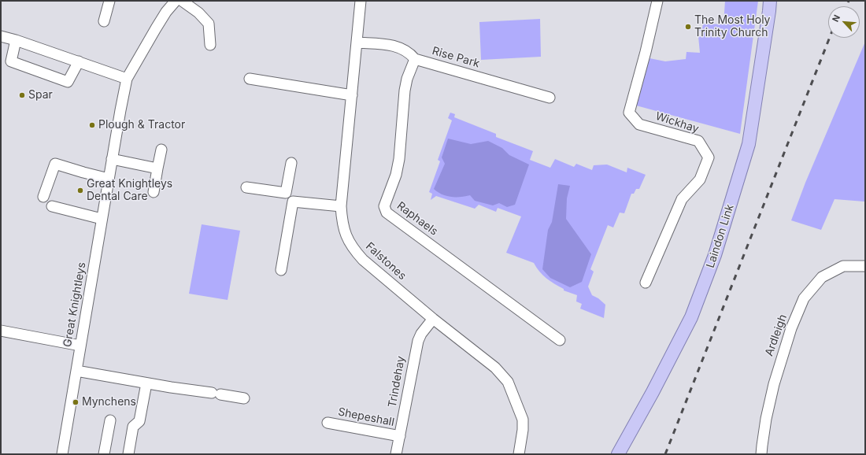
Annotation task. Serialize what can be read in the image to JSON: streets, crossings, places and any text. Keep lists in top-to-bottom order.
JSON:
{
  "streets": {
    "main road": ["Laindon Link"],
    "street": [
      "Rise Park",
      "Wickhay",
      "Raphaels",
      "Falstones",
      "Great Knightleys",
      "Ardleigh",
      "Trindehay",
      "Shepeshall"
    ]
  },
  "crossings": [
    ["Rise Park", "Raphaels"],
    ["Rise Park", "Falstones"],
    ["Falstones", "Trindehay"],
    ["Trindehay", "Shepeshall"]
  ],
  "places": [
    "The Most Holy Trinity Church",
    "Spar",
    "Plough & Tractor",
    "Great Knightleys Dental Care",
    "Mynchens"
  ],
  "north": "top left"
}
